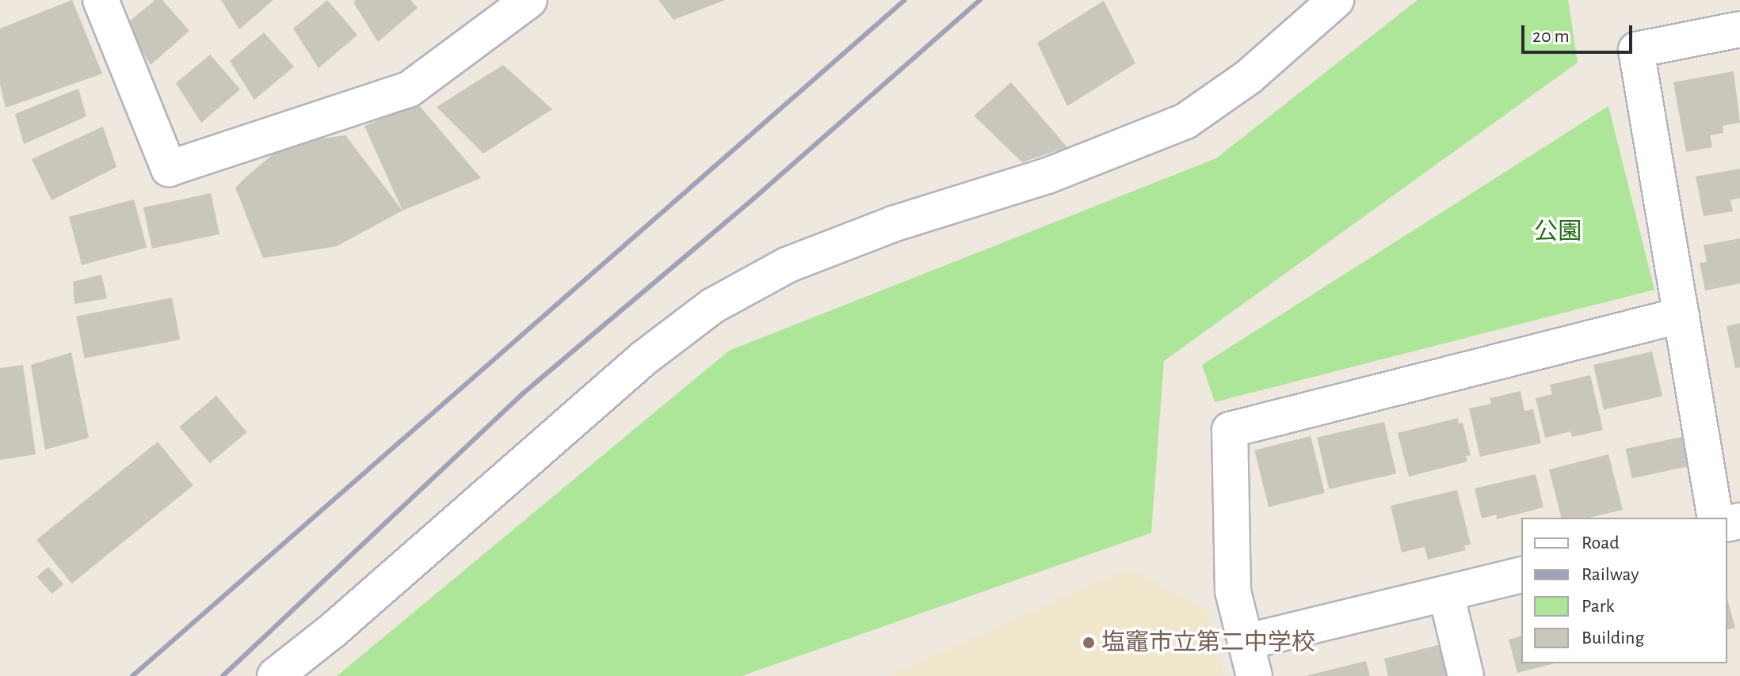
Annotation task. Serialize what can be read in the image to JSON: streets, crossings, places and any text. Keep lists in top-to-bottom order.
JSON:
{
  "parks": ["公園"],
  "places": ["塩竈市立第二中学校"],
  "legend": [
    "Road",
    "Railway",
    "Park",
    "Building"
  ],
  "scale_bar": "20 m"
}
